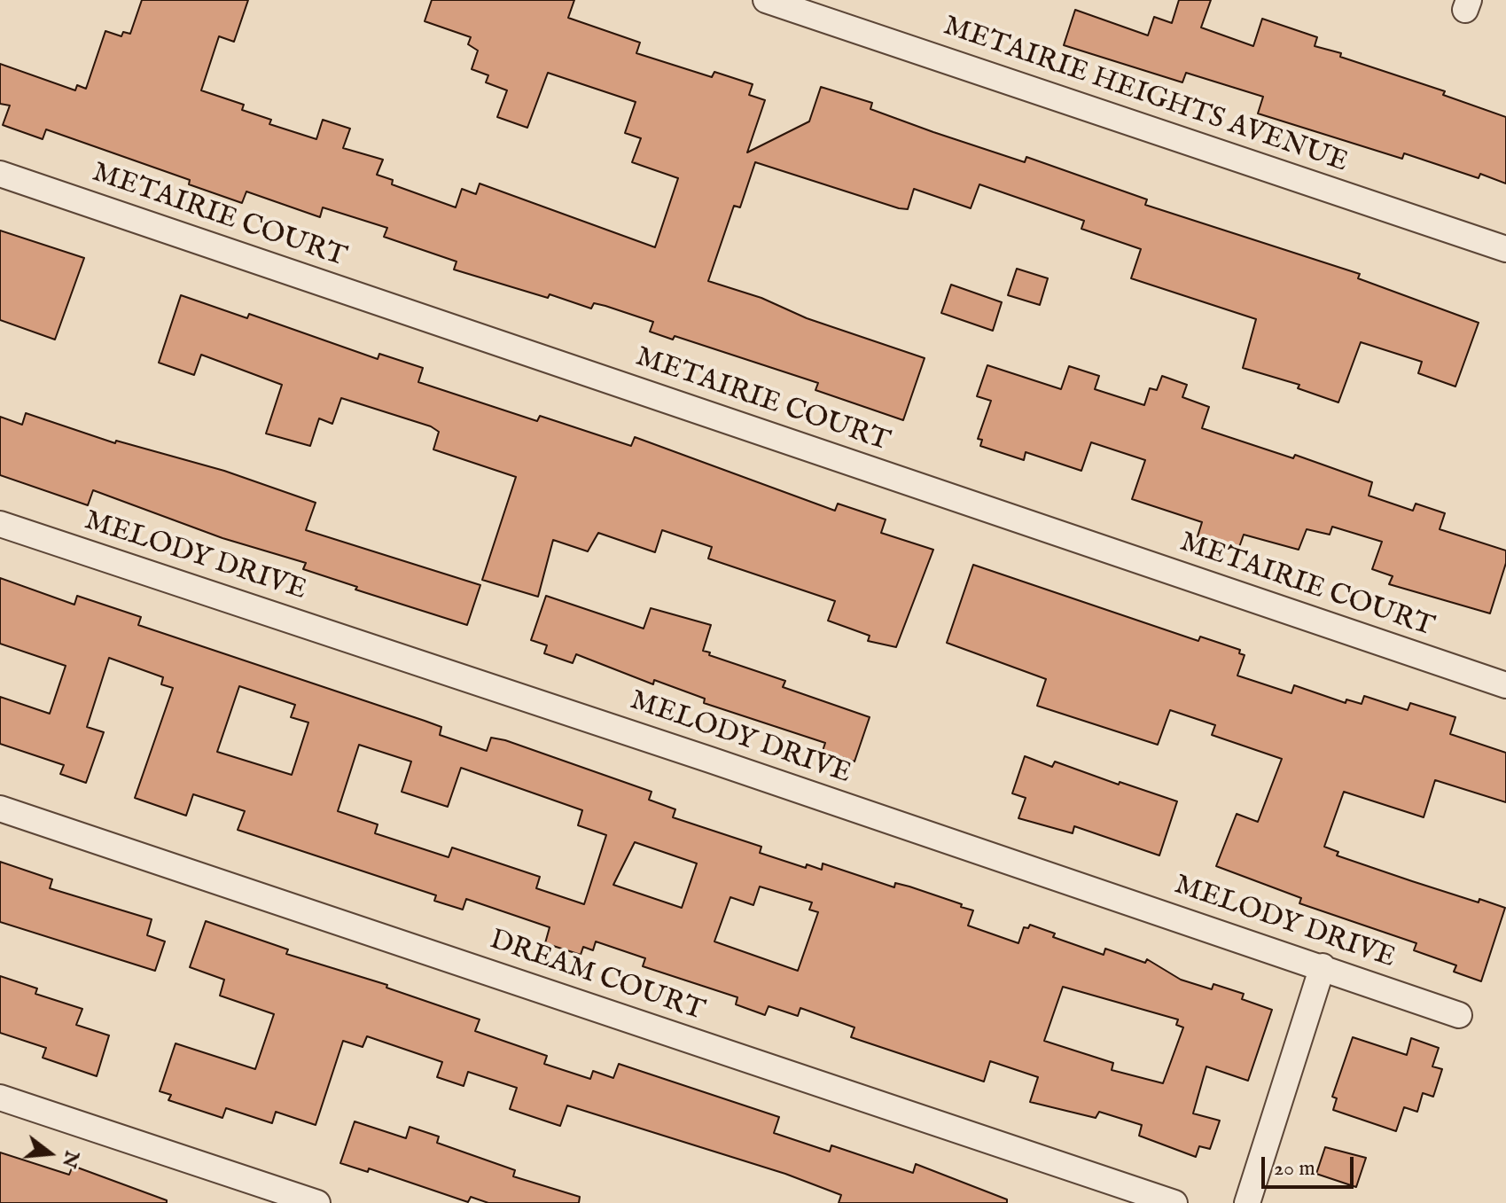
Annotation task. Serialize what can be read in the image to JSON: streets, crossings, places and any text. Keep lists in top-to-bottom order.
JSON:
{
  "streets": {
    "street": [
      "METAIRIE HEIGHTS AVENUE",
      "METAIRIE COURT",
      "MELODY DRIVE",
      "DREAM COURT"
    ]
  },
  "scale_bar": "20 m",
  "north": "right"
}
